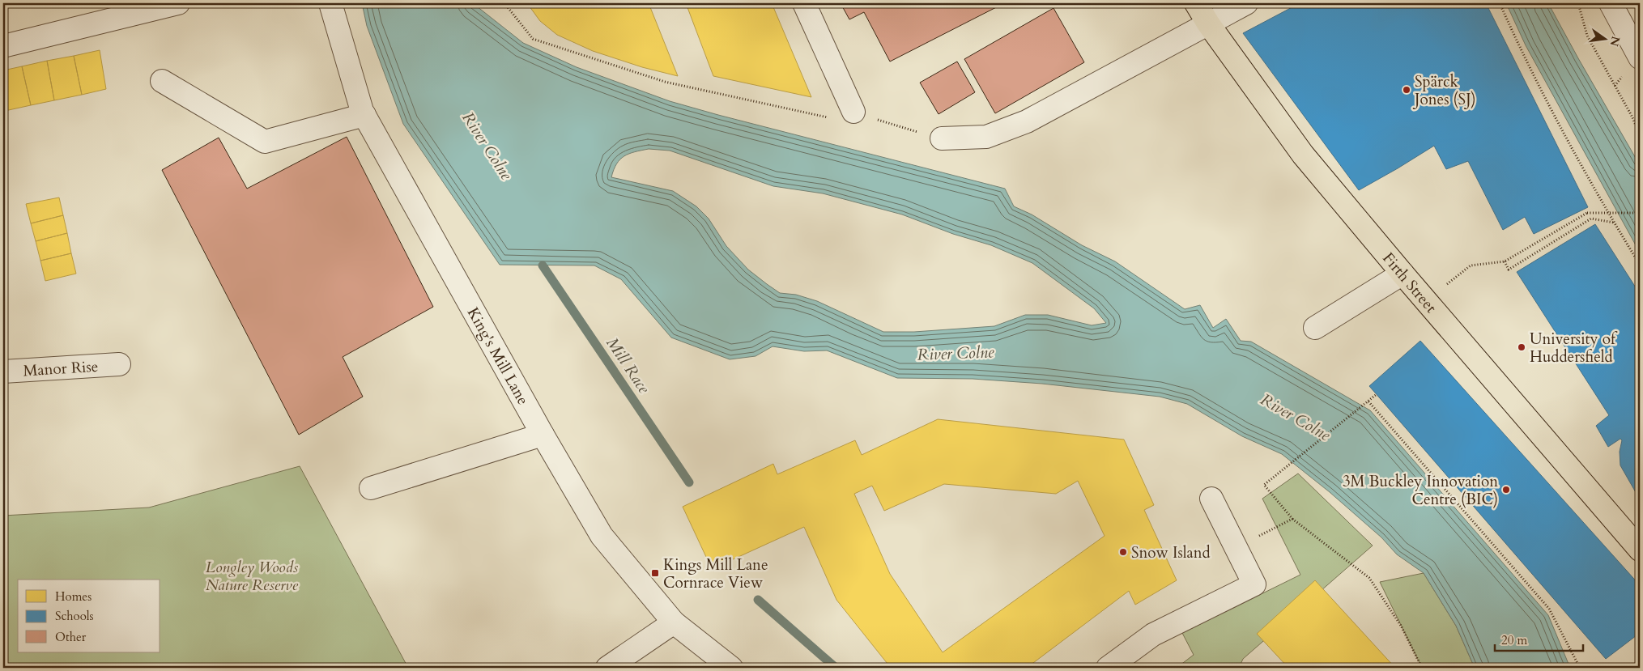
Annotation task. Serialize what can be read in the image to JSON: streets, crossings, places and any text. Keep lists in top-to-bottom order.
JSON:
{
  "streets": {
    "main road": ["Firth Street"],
    "street": ["King's Mill Lane", "Manor Rise"]
  },
  "water": ["River Colne", "Mill Race"],
  "parks": ["Longley Woods Nature Reserve"],
  "places": {
    "other": [
      "Spärck Jones (SJ)",
      "University of Huddersfield",
      "3M Buckley Innovation Centre (BIC)",
      "Snow Island"
    ],
    "transit": ["Kings Mill Lane Cornrace View"]
  },
  "legend": ["Homes", "Schools", "Other"],
  "scale_bar": "20 m",
  "north": "right"
}
